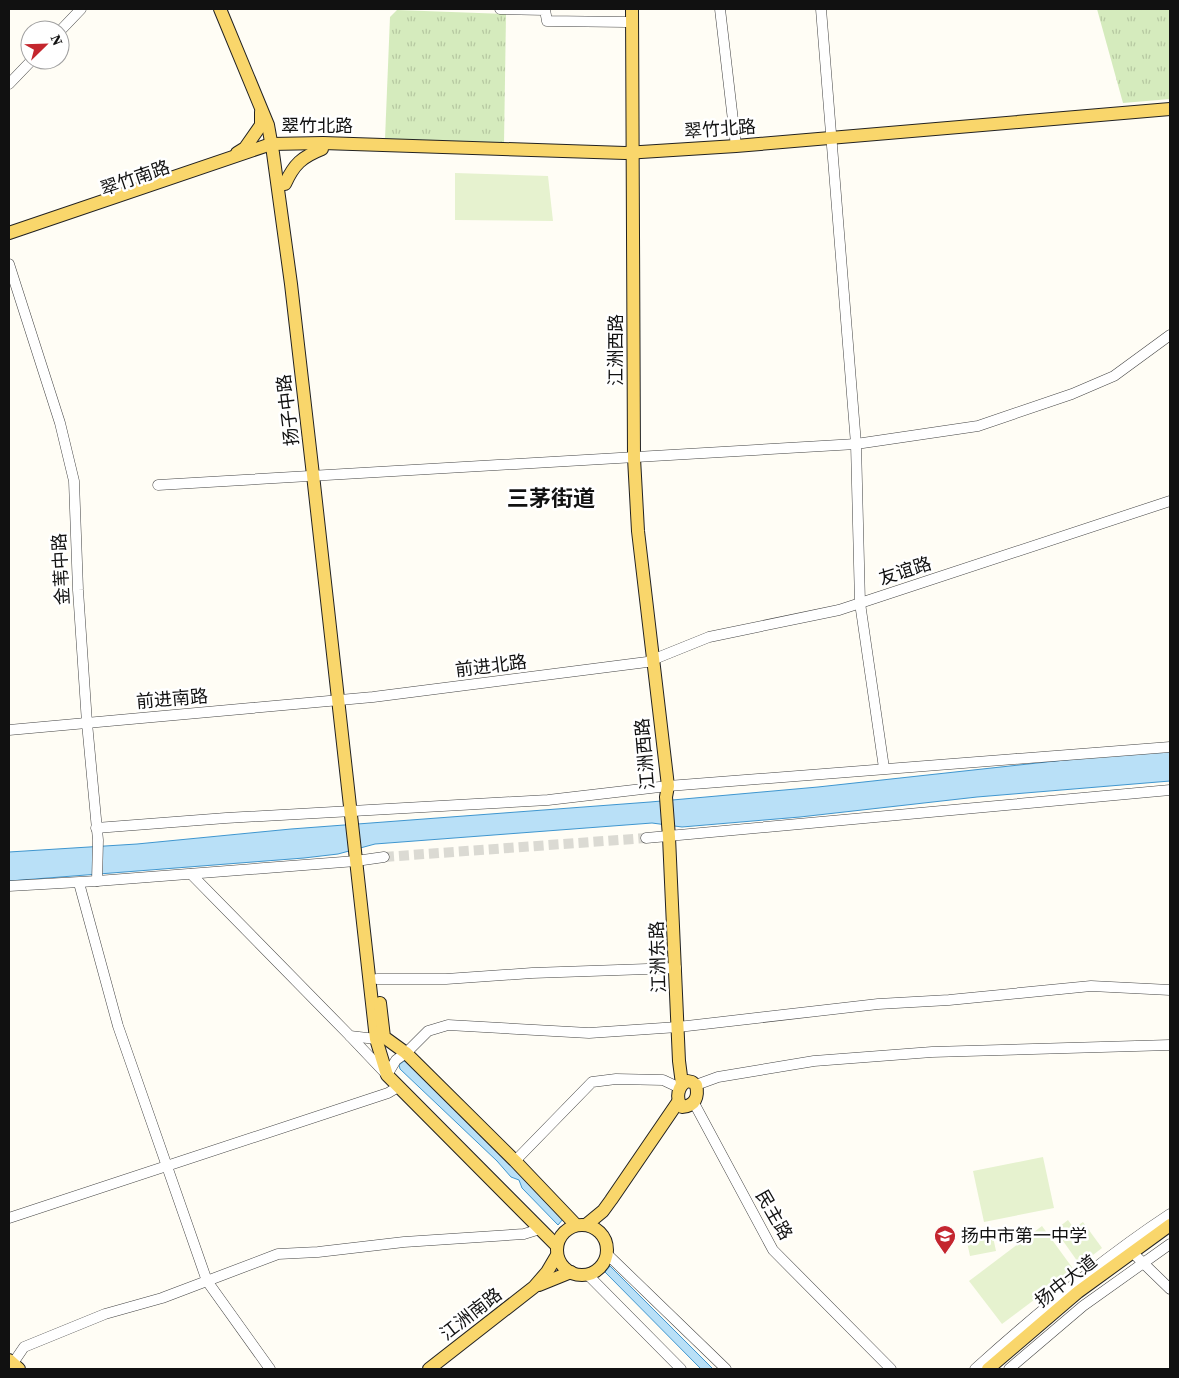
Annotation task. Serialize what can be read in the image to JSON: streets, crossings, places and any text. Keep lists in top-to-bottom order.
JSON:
{
  "streets": {
    "main road": [
      "翠竹北路",
      "翠竹南路",
      "江洲西路",
      "扬子中路",
      "江洲东路",
      "扬中大道",
      "江洲南路"
    ],
    "street": [
      "金苇中路",
      "友谊路",
      "前进北路",
      "前进南路",
      "民主路"
    ]
  },
  "crossings": [
    ["翠竹北路", "翠竹南路"],
    ["翠竹北路", "江洲西路"],
    ["翠竹北路", "扬子中路"],
    ["翠竹南路", "扬子中路"],
    ["江洲西路", "友谊路"],
    ["江洲西路", "前进北路"],
    ["江洲西路", "江洲东路"],
    ["扬子中路", "前进北路"],
    ["扬子中路", "前进南路"],
    ["金苇中路", "前进南路"],
    ["友谊路", "前进北路"],
    ["前进北路", "前进南路"],
    ["江洲东路", "民主路"]
  ],
  "districts": ["三茅街道"],
  "places": {
    "school or university": ["扬中市第一中学"]
  },
  "north": "top right"
}
